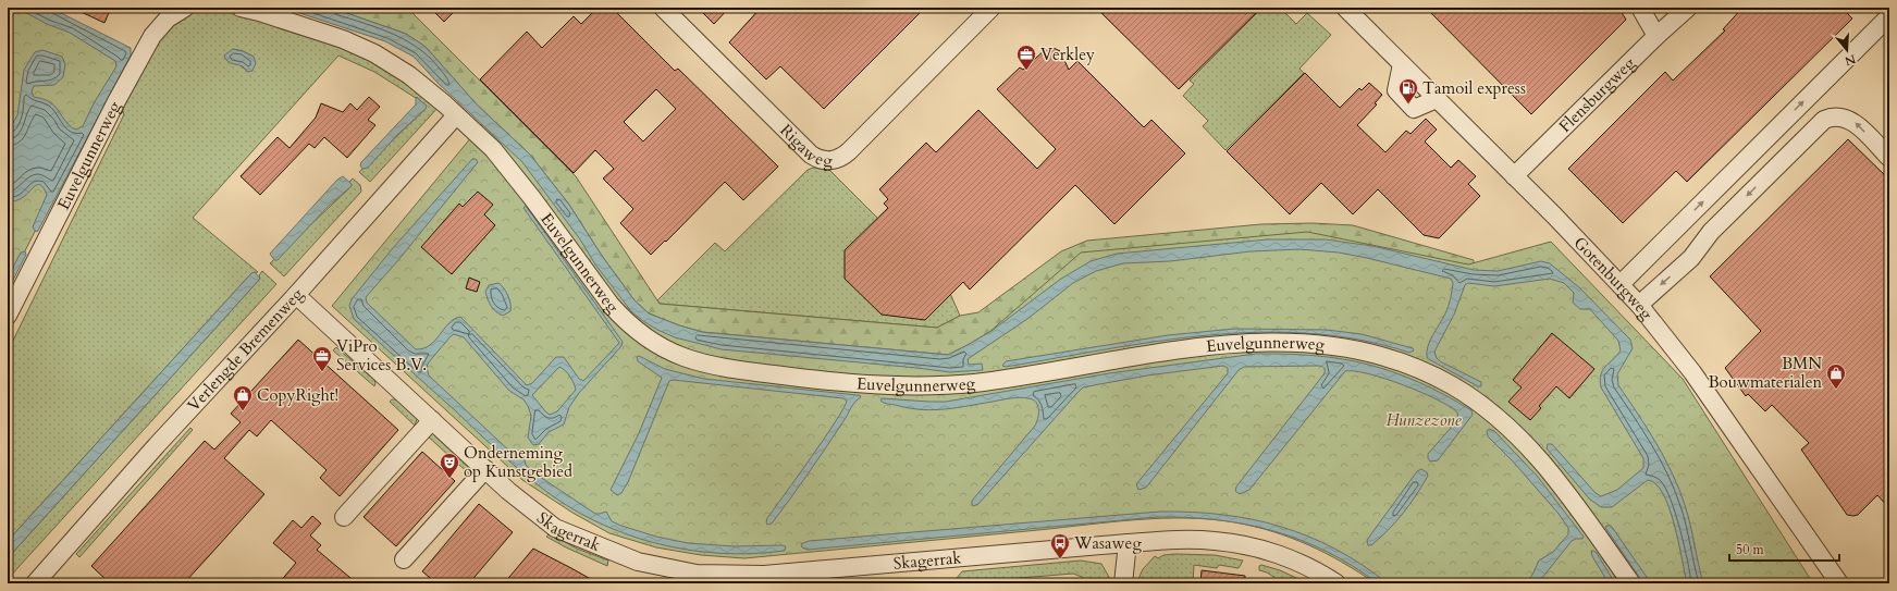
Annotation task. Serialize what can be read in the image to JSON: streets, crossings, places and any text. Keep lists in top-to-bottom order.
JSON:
{
  "streets": {
    "street": [
      "Flensburgweg",
      "Rigaweg",
      "Euvelgunnerweg",
      "Gotenburgweg",
      "Verlengde Bremenweg",
      "Skagerrak"
    ]
  },
  "crossings": [
    ["Flensburgweg", "Gotenburgweg"],
    ["Euvelgunnerweg", "Verlengde Bremenweg"],
    ["Verlengde Bremenweg", "Skagerrak"]
  ],
  "parks": ["Hunzezone"],
  "places": {
    "office": ["Verkley", "ViPro Services B.V."],
    "fuel station": ["Tamoil express"],
    "shop": ["BMN Bouwmaterialen", "CopyRight!"],
    "theatre": ["Onderneming op Kunstgebied"],
    "bus stop": ["Wasaweg"]
  },
  "scale_bar": "50 m",
  "north": "bottom"
}
